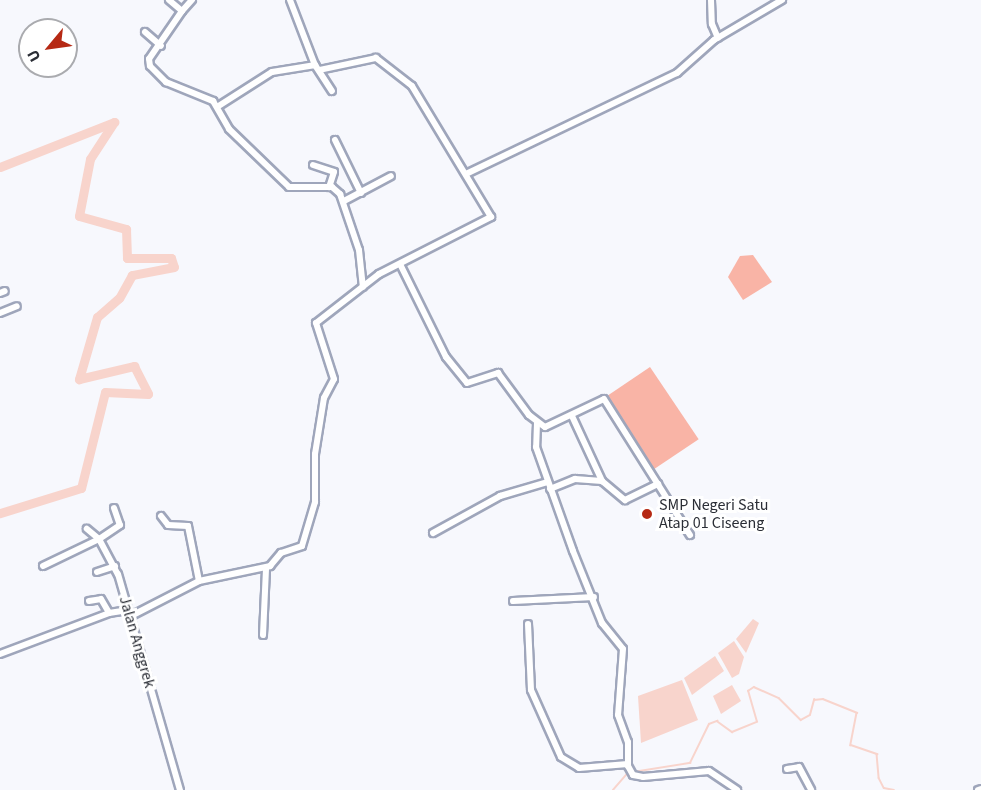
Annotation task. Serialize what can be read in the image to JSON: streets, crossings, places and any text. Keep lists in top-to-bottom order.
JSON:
{
  "streets": {
    "street": ["Jalan Anggrek"]
  },
  "places": ["SMP Negeri Satu Atap 01 Ciseeng"],
  "north": "bottom left"
}
